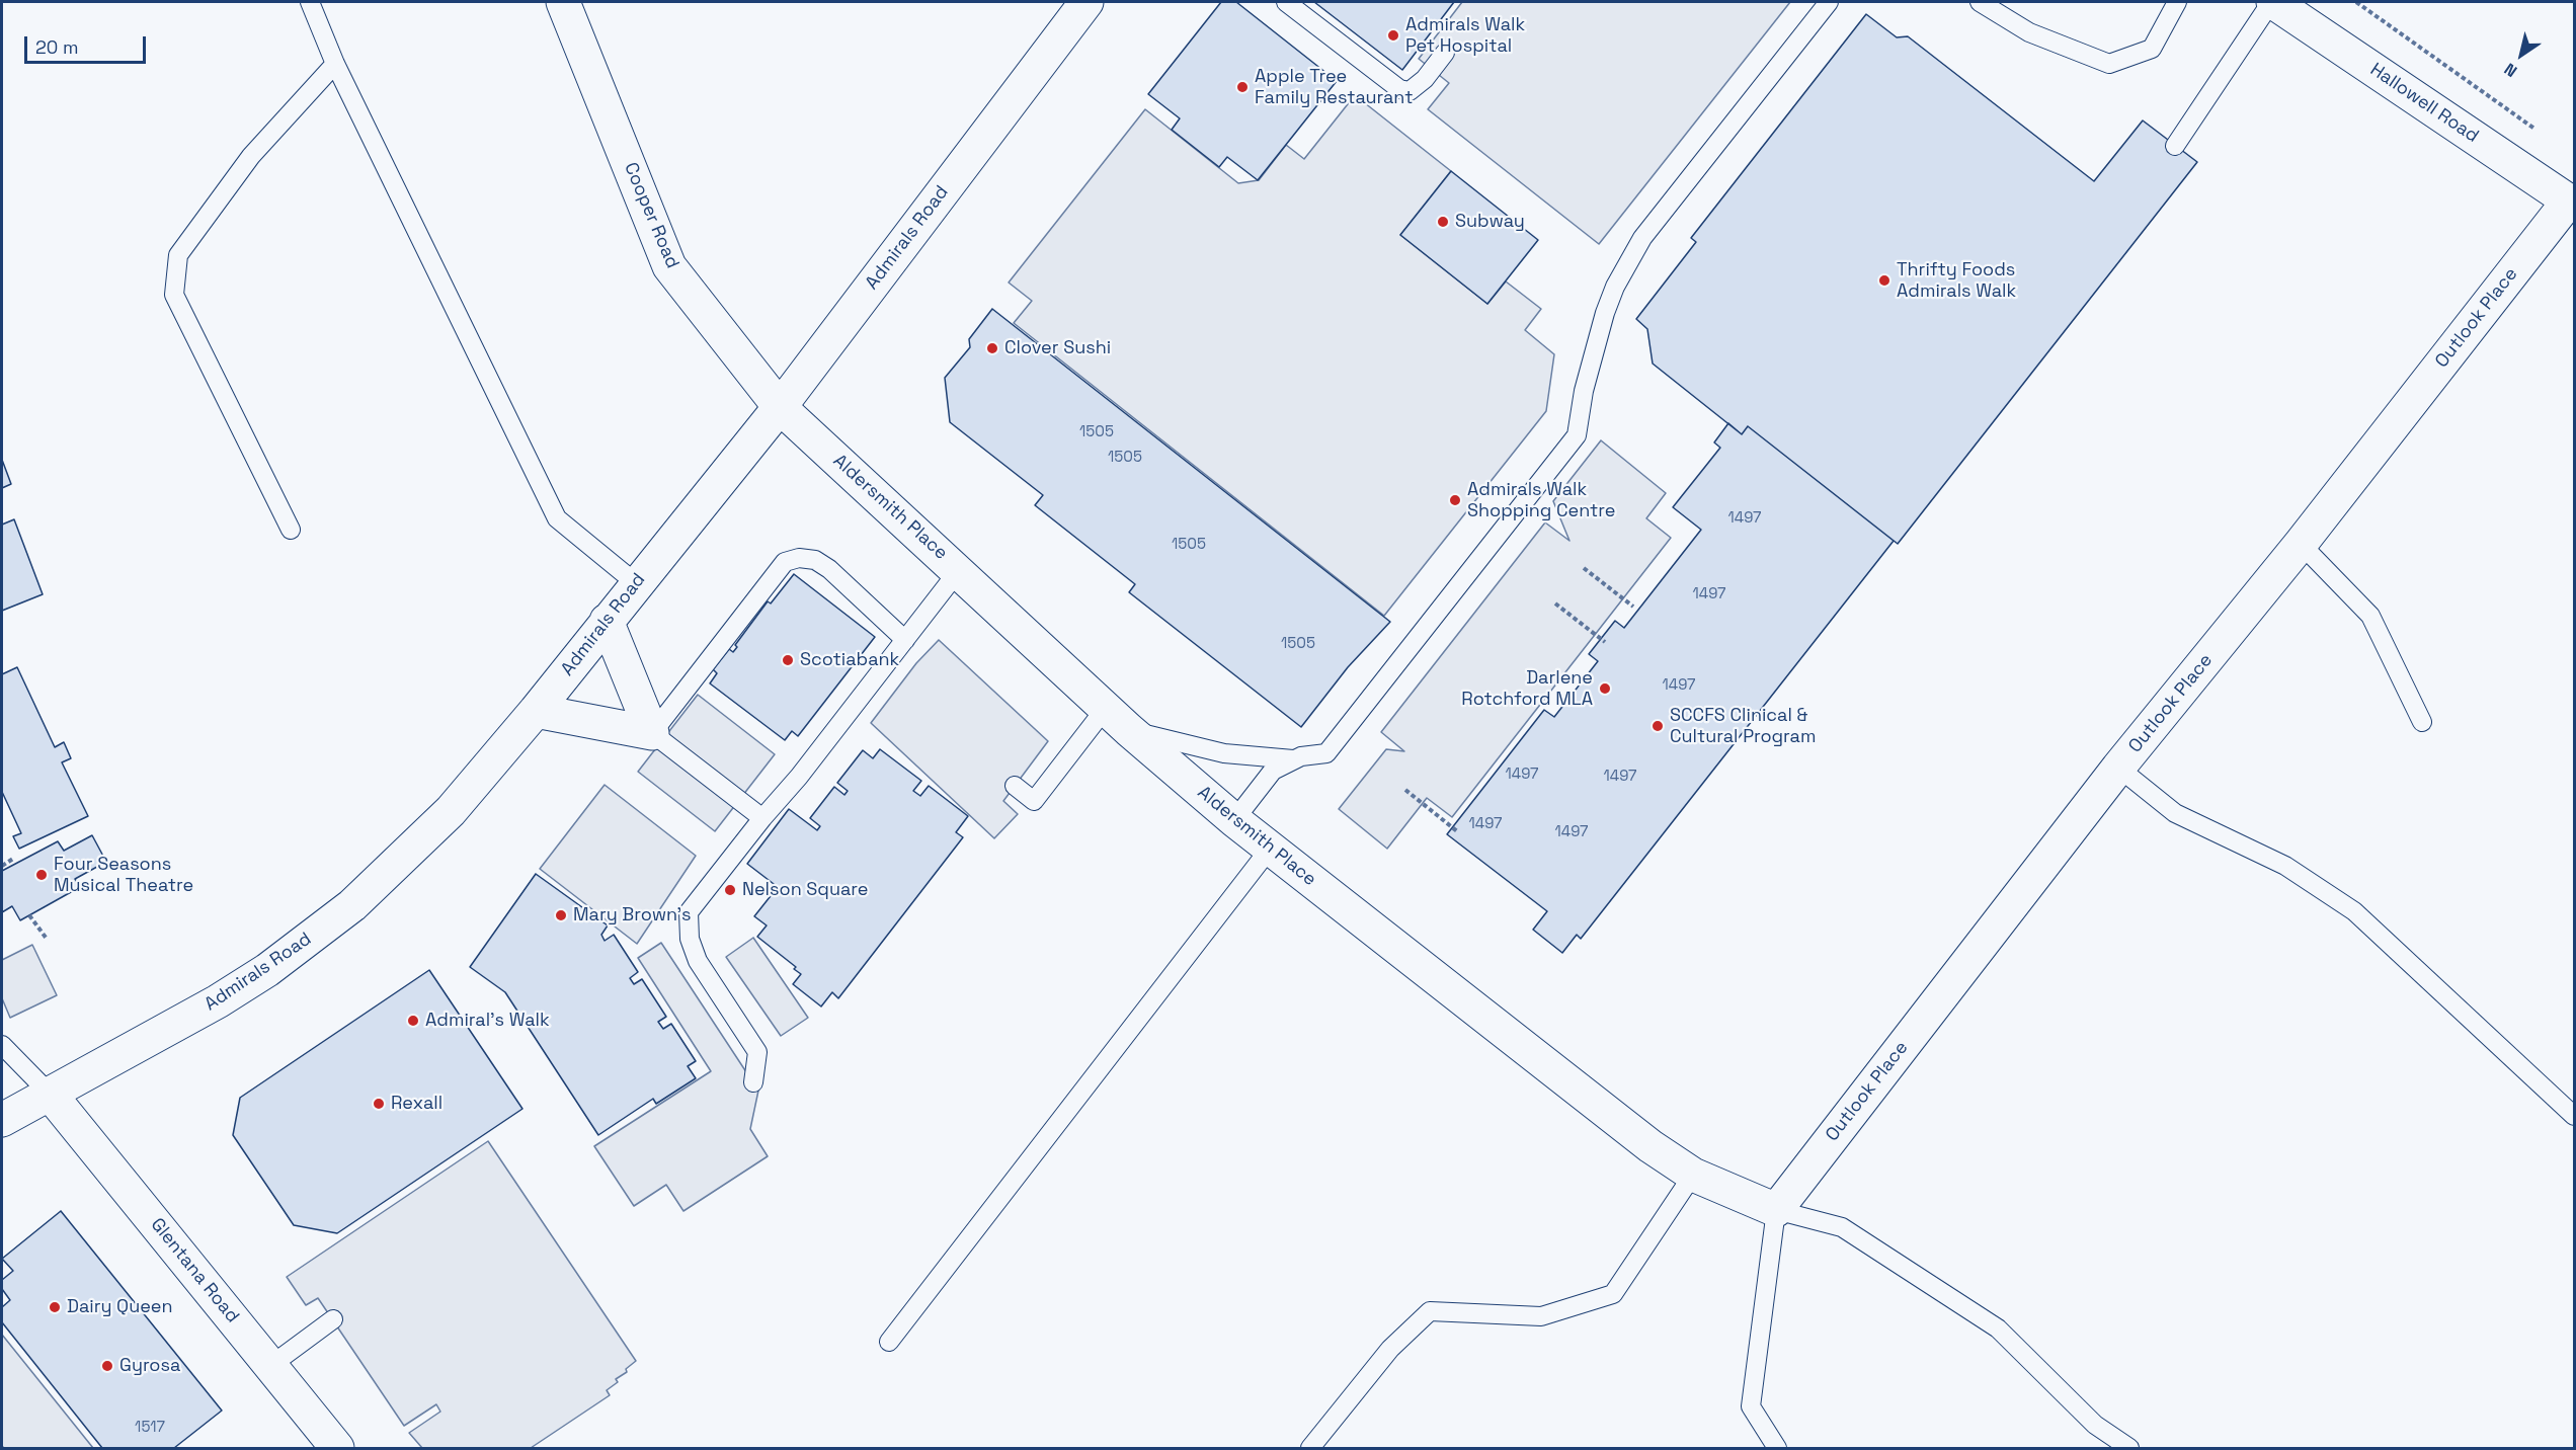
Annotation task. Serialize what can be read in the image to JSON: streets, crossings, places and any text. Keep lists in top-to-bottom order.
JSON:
{
  "streets": {
    "street": [
      "Hallowell Road",
      "Cooper Road",
      "Admirals Road",
      "Outlook Place",
      "Aldersmith Place",
      "Glentana Road"
    ]
  },
  "crossings": [
    ["Hallowell Road", "Outlook Place"],
    ["Cooper Road", "Admirals Road"],
    ["Cooper Road", "Aldersmith Place"],
    ["Admirals Road", "Aldersmith Place"],
    ["Admirals Road", "Glentana Road"],
    ["Outlook Place", "Aldersmith Place"]
  ],
  "places": [
    "Admirals Walk Pet Hospital",
    "Apple Tree Family Restaurant",
    "Subway",
    "Thrifty Foods Admirals Walk",
    "Clover Sushi",
    "Admirals Walk Shopping Centre",
    "Scotiabank",
    "Darlene Rotchford MLA",
    "SCCFS Clinical & Cultural Program",
    "Four Seasons Musical Theatre",
    "Nelson Square",
    "Mary Brown's",
    "Admiral's Walk",
    "Rexall",
    "Dairy Queen",
    "Gyrosa"
  ],
  "house_numbers": [
    "1505",
    "1505",
    "1497",
    "1505",
    "1497",
    "1505",
    "1497",
    "1497",
    "1497",
    "1497",
    "1497",
    "1517"
  ],
  "scale_bar": "20 m",
  "north": "bottom left"
}
